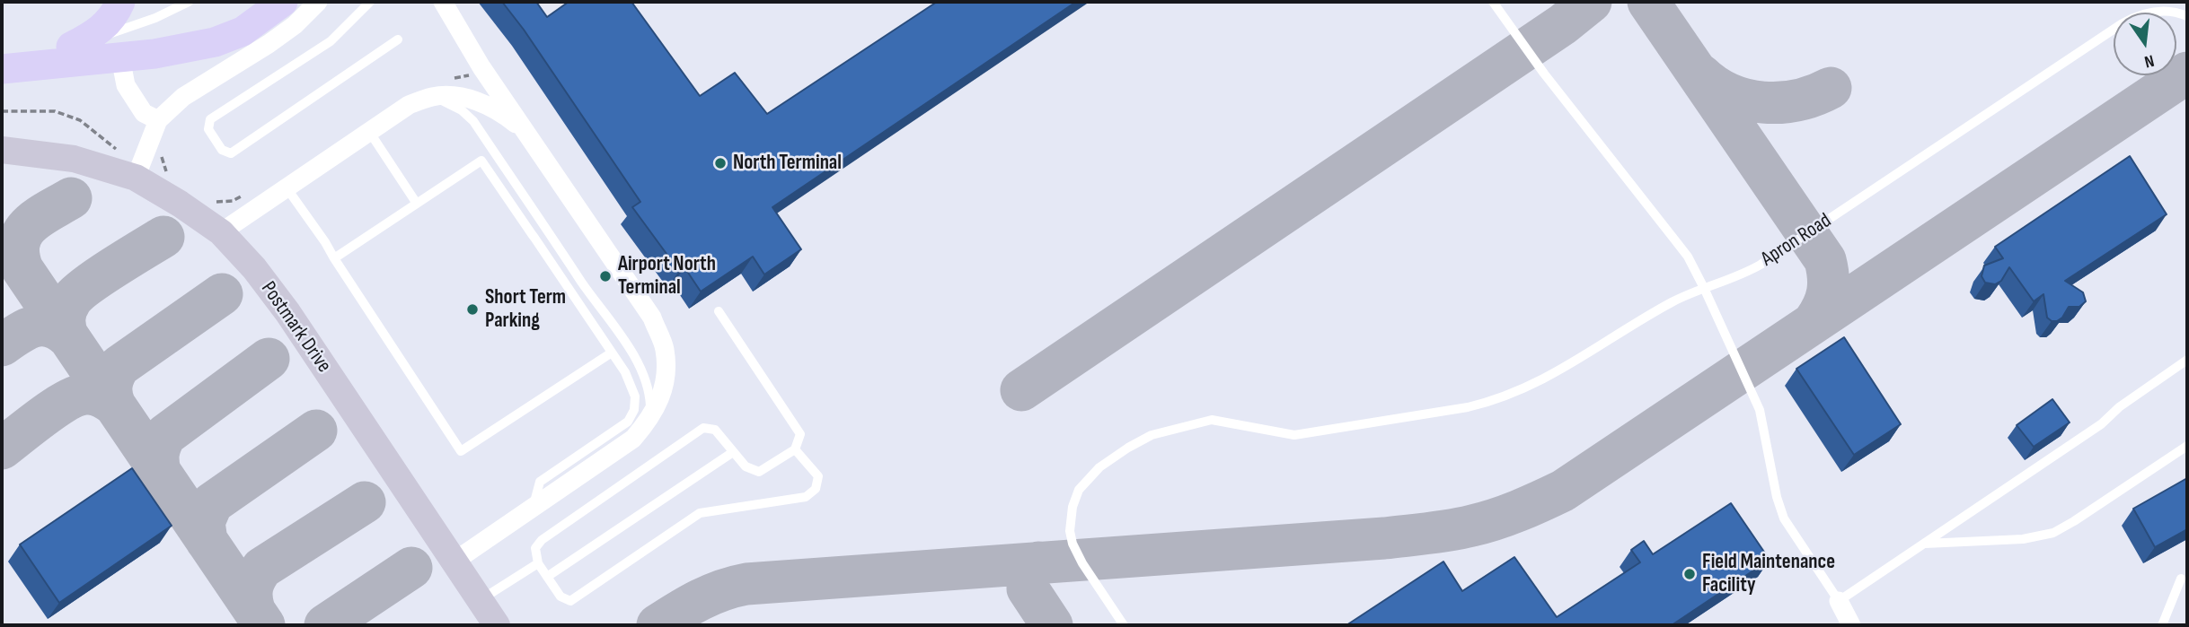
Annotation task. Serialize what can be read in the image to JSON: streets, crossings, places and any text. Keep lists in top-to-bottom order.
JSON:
{
  "streets": {
    "street": ["Postmark Drive"],
    "lane": ["Apron Road"]
  },
  "places": [
    "North Terminal",
    "Airport North Terminal",
    "Short Term Parking",
    "Field Maintenance Facility"
  ],
  "north": "bottom"
}
